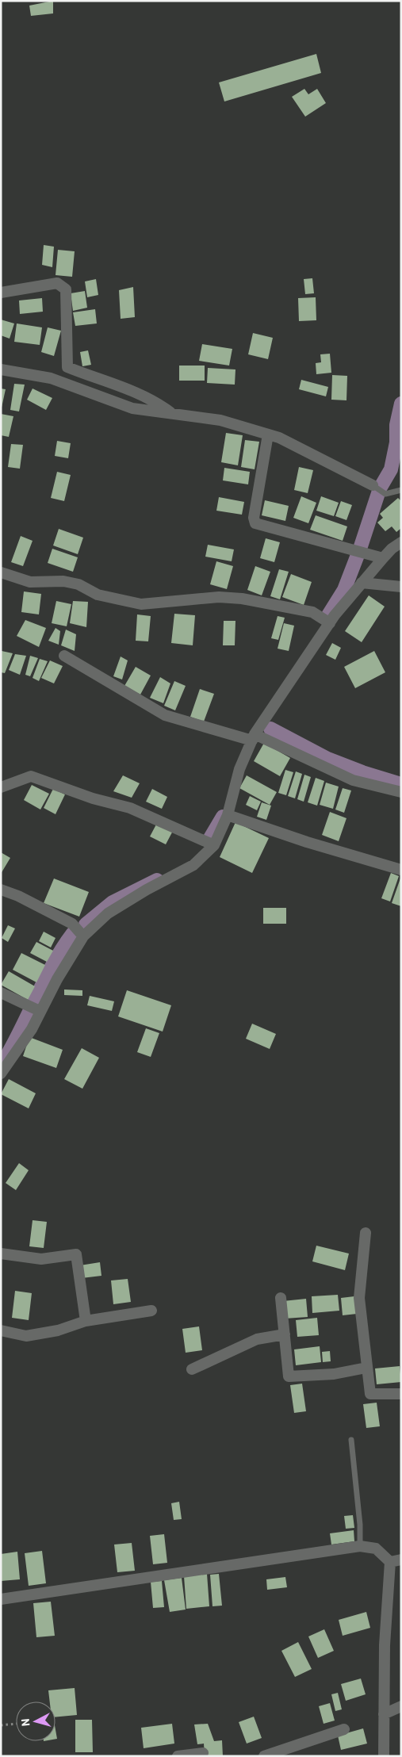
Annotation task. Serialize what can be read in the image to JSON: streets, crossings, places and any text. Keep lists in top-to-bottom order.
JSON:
{
  "north": "left"
}
